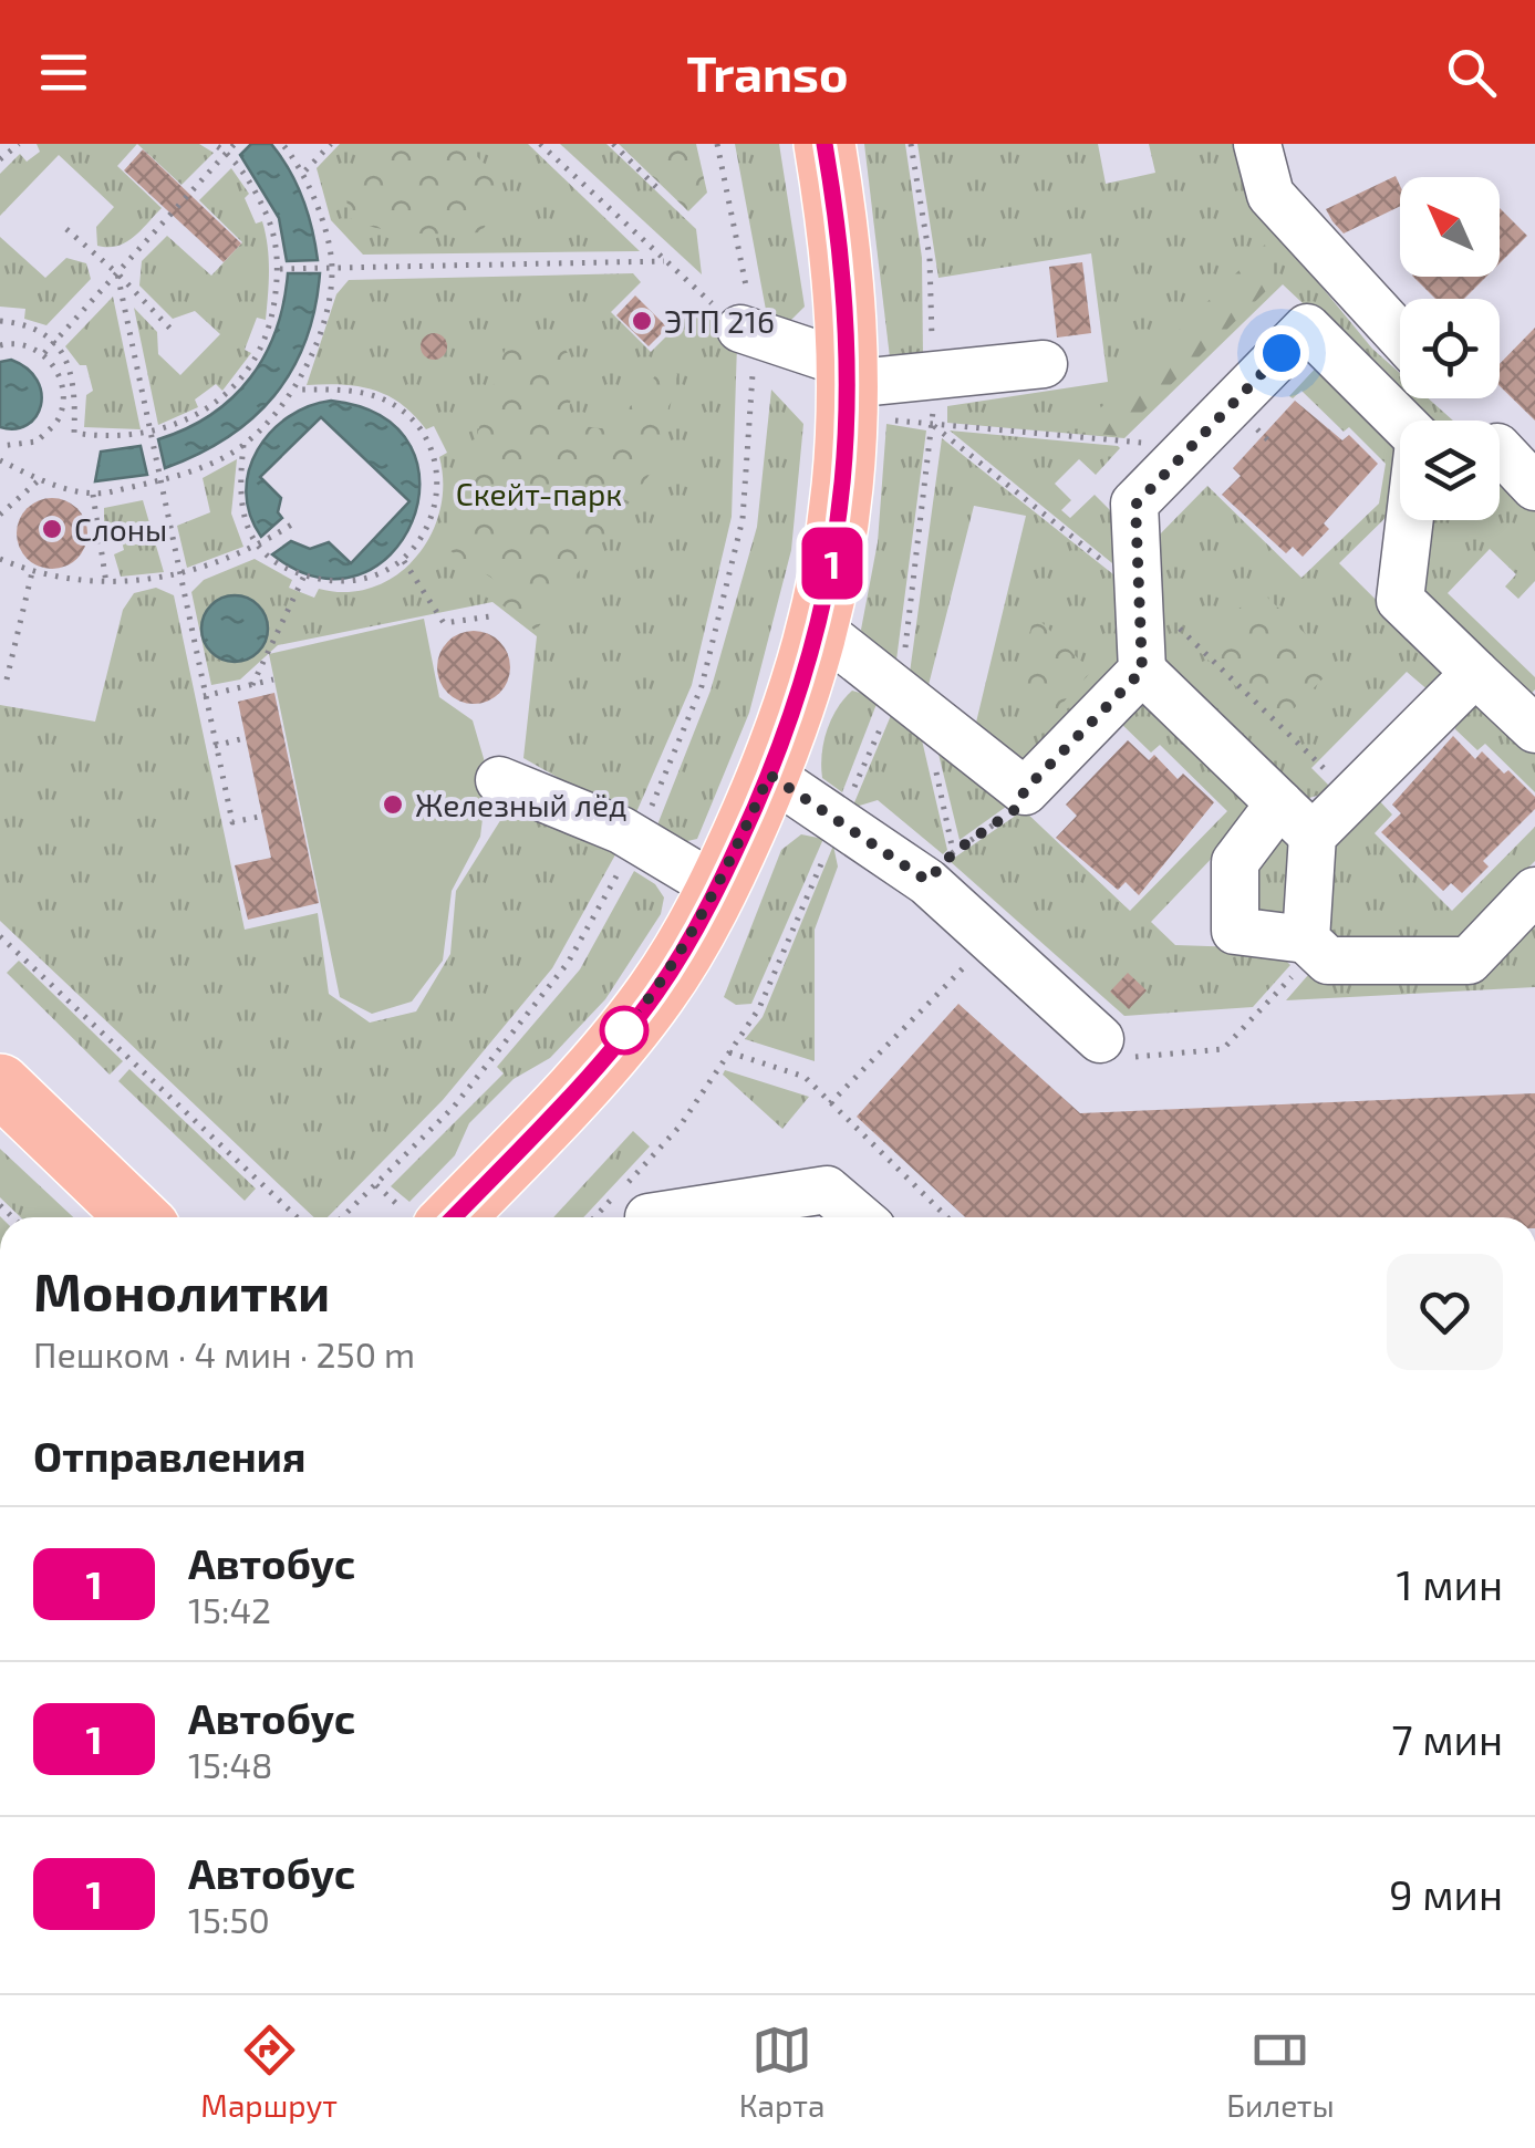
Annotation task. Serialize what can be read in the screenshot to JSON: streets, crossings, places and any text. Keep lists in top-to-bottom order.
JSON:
{
  "parks": ["Скейт-парк"],
  "places": ["ЭТП 216", "Слоны", "Железный лёд"],
  "lines": ["bus line 1"],
  "north": "top left",
  "page": {
    "header": "Transo",
    "on_map": "1",
    "heading": [
      ["Монолитки", "Пешком · 4 мин · 250 m"],
      "Отправления"
    ],
    "list": [
      {
        "mark": "1",
        "name": "Автобус",
        "note": "15:42",
        "value": "1 мин"
      },
      {
        "mark": "1",
        "name": "Автобус",
        "note": "15:48",
        "value": "7 мин"
      },
      {
        "mark": "1",
        "name": "Автобус",
        "note": "15:50",
        "value": "9 мин"
      }
    ],
    "tabs": ["Маршрут", "Карта", "Билеты"]
  }
}
